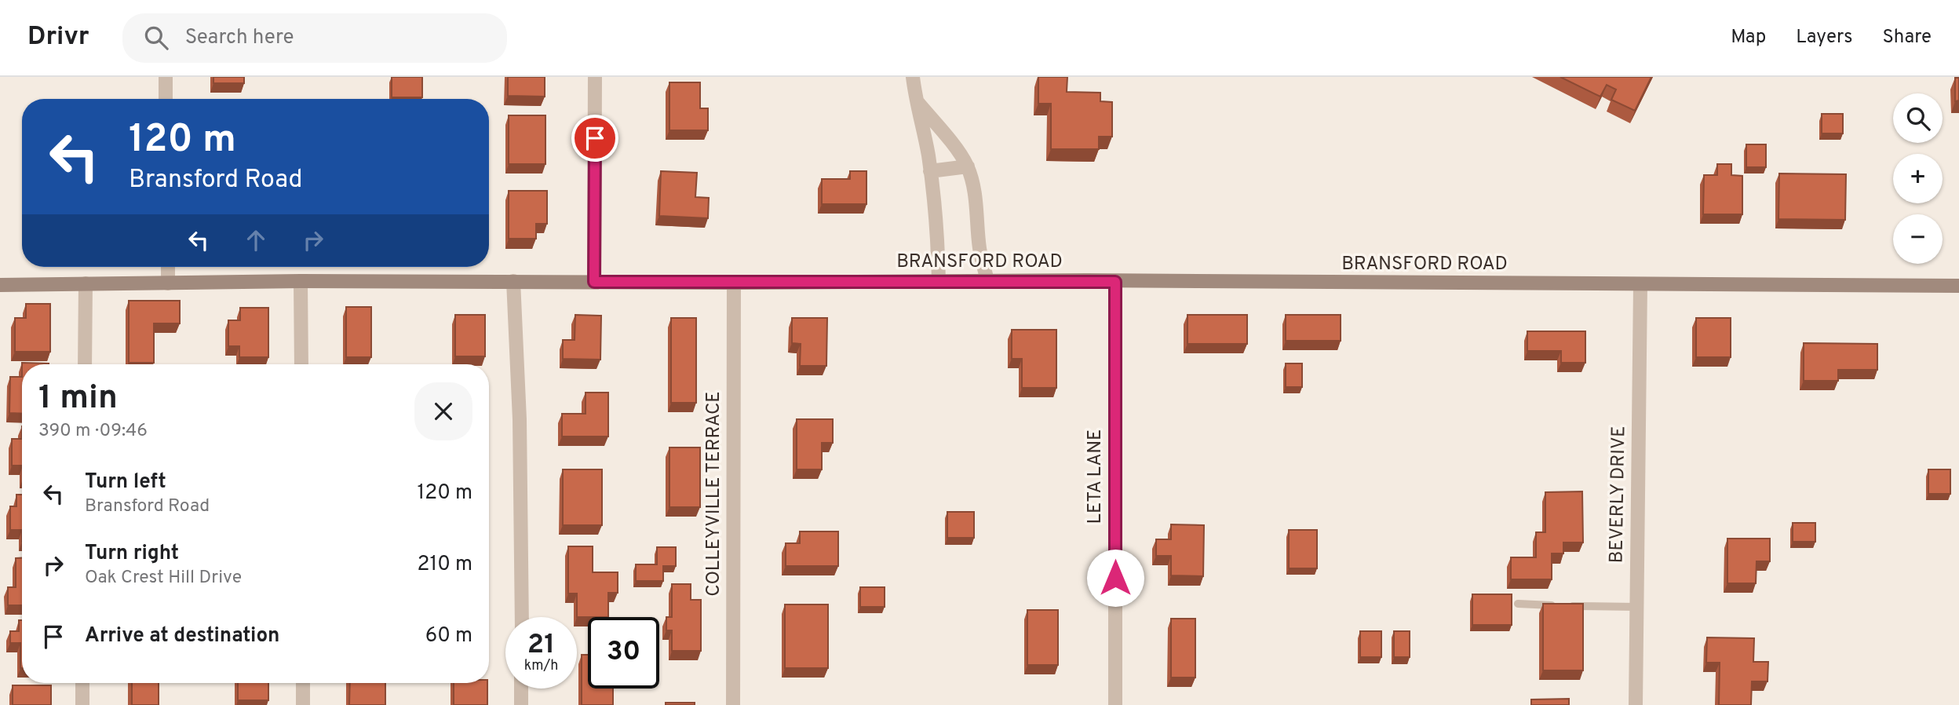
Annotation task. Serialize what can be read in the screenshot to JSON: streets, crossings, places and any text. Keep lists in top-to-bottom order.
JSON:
{
  "streets": {
    "street": [
      "BRANSFORD ROAD",
      "LETA LANE",
      "COLLEYVILLE TERRACE",
      "BEVERLY DRIVE"
    ]
  },
  "crossings": [
    ["BRANSFORD ROAD", "LETA LANE"],
    ["BRANSFORD ROAD", "COLLEYVILLE TERRACE"],
    ["BRANSFORD ROAD", "BEVERLY DRIVE"]
  ],
  "page": {
    "header": "Drivr",
    "search": "Search here",
    "nav": ["Map", "Layers", "Share"],
    "map_buttons": ["+", "−"],
    "turn": ["120 m", "Bransford Road"],
    "heading": ["1 min", "390 m · 09:46"],
    "list": [
      {
        "name": "Turn left",
        "note": "Bransford Road",
        "value": "120 m"
      },
      {
        "name": "Turn right",
        "note": "Oak Crest Hill Drive",
        "value": "210 m"
      },
      {
        "name": "Arrive at destination",
        "value": "60 m"
      }
    ],
    "speed": "21 km/h",
    "limit": "30"
  }
}
